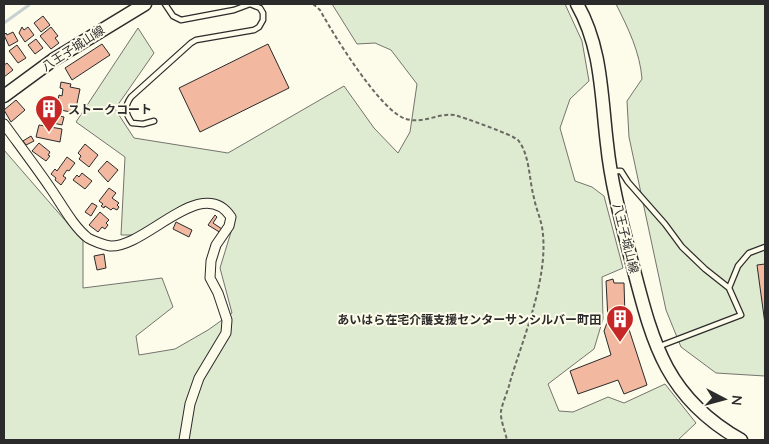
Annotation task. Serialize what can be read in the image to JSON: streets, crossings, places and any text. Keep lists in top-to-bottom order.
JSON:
{
  "streets": {
    "main road": ["八王子城山線"]
  },
  "places": {
    "building": ["ストークコート", "あいはら在宅介護支援センターサンシルバー町田"]
  },
  "north": "right"
}
